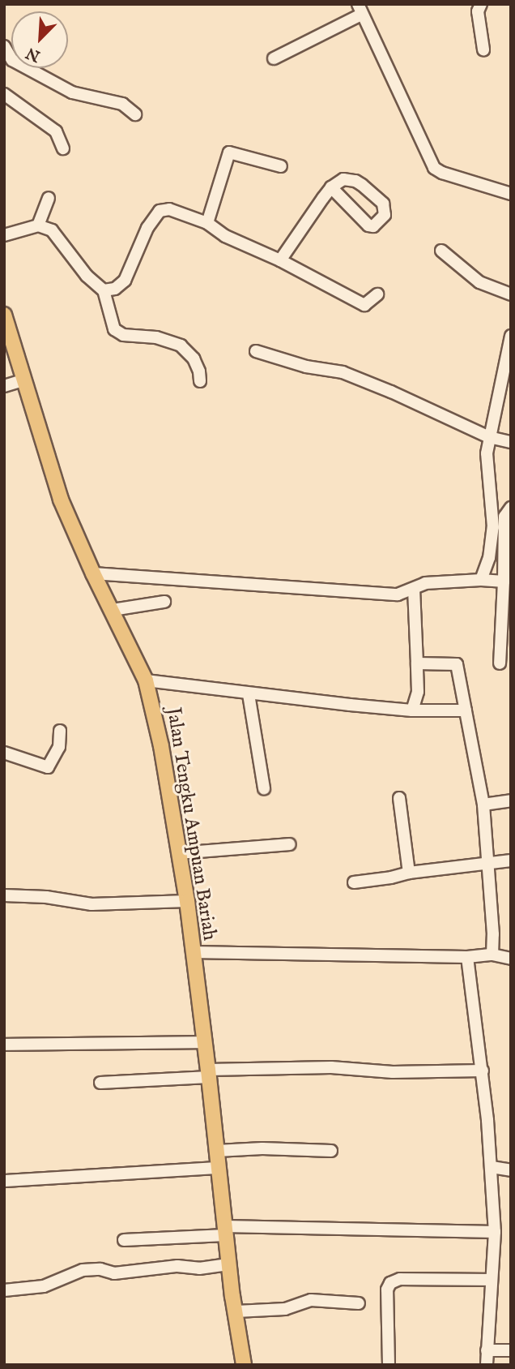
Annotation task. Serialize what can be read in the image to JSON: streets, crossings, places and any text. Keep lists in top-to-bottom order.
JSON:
{
  "streets": {
    "main road": ["Jalan Tengku Ampuan Bariah"]
  },
  "north": "bottom left"
}
